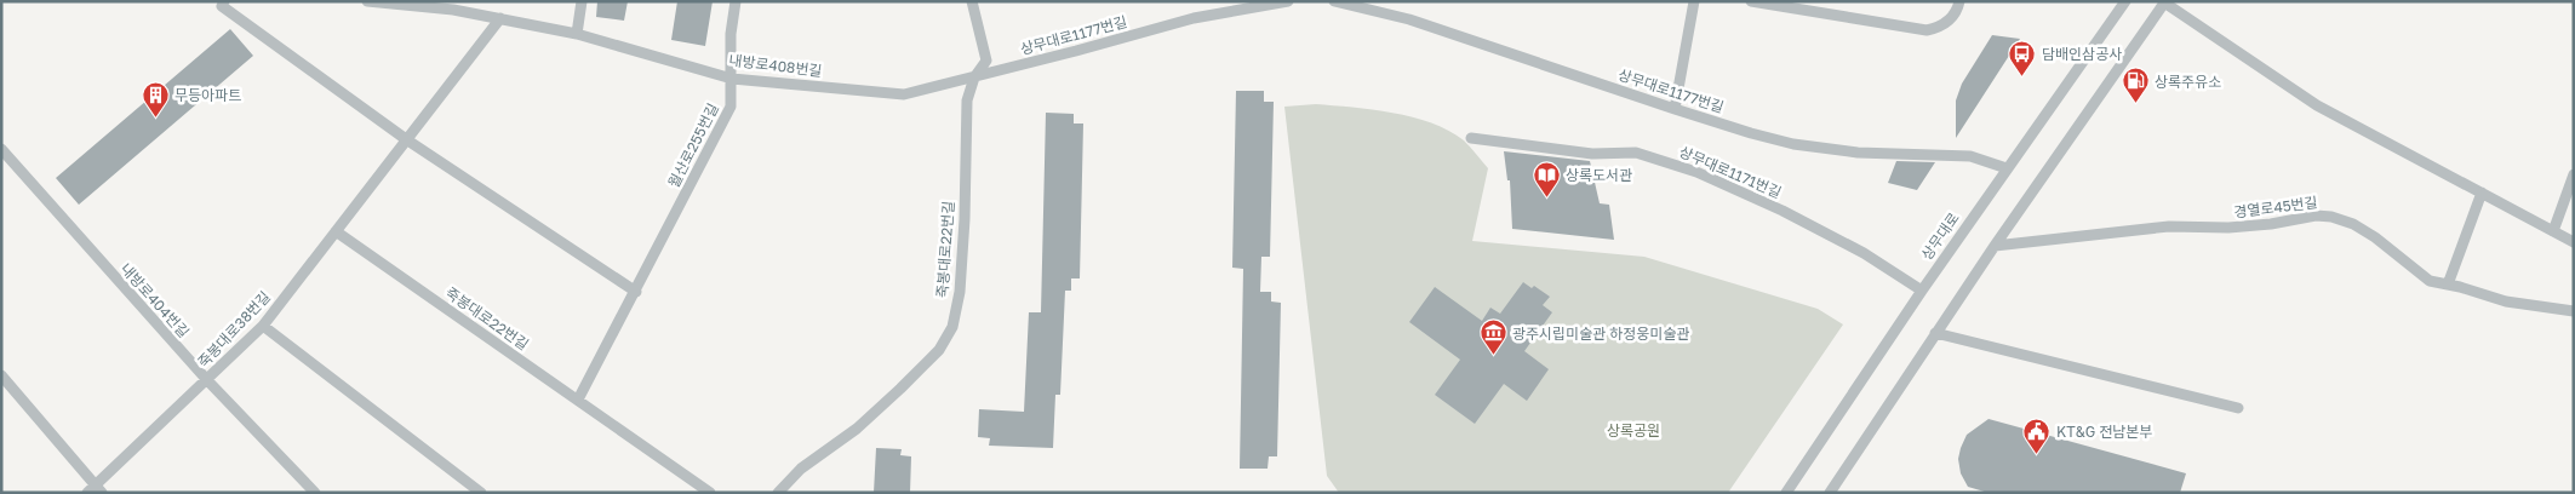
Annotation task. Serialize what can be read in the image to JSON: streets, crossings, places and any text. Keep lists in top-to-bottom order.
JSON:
{
  "streets": {
    "street": [
      "상무대로1177번길",
      "내방로408번길",
      "월산로255번길",
      "상무대로1171번길",
      "경열로45번길",
      "상무대로",
      "죽봉대로22번길",
      "내방로404번길",
      "죽봉대로38번길"
    ]
  },
  "crossings": [
    ["상무대로1177번길", "내방로408번길"],
    ["상무대로1177번길", "상무대로"],
    ["상무대로1177번길", "죽봉대로22번길"],
    ["내방로408번길", "월산로255번길"],
    ["내방로408번길", "죽봉대로22번길"],
    ["내방로408번길", "죽봉대로38번길"],
    ["월산로255번길", "죽봉대로22번길"],
    ["상무대로1171번길", "상무대로"],
    ["죽봉대로22번길", "죽봉대로38번길"],
    ["내방로404번길", "죽봉대로38번길"]
  ],
  "parks": ["상록공원"],
  "places": {
    "bus stop": ["담배인삼공사"],
    "fuel station": ["상록주유소"],
    "building": ["무등아파트"],
    "library": ["상록도서관"],
    "museum": ["광주시립미술관 하정웅미술관"],
    "public building": ["KT&G 전남본부"]
  }
}
